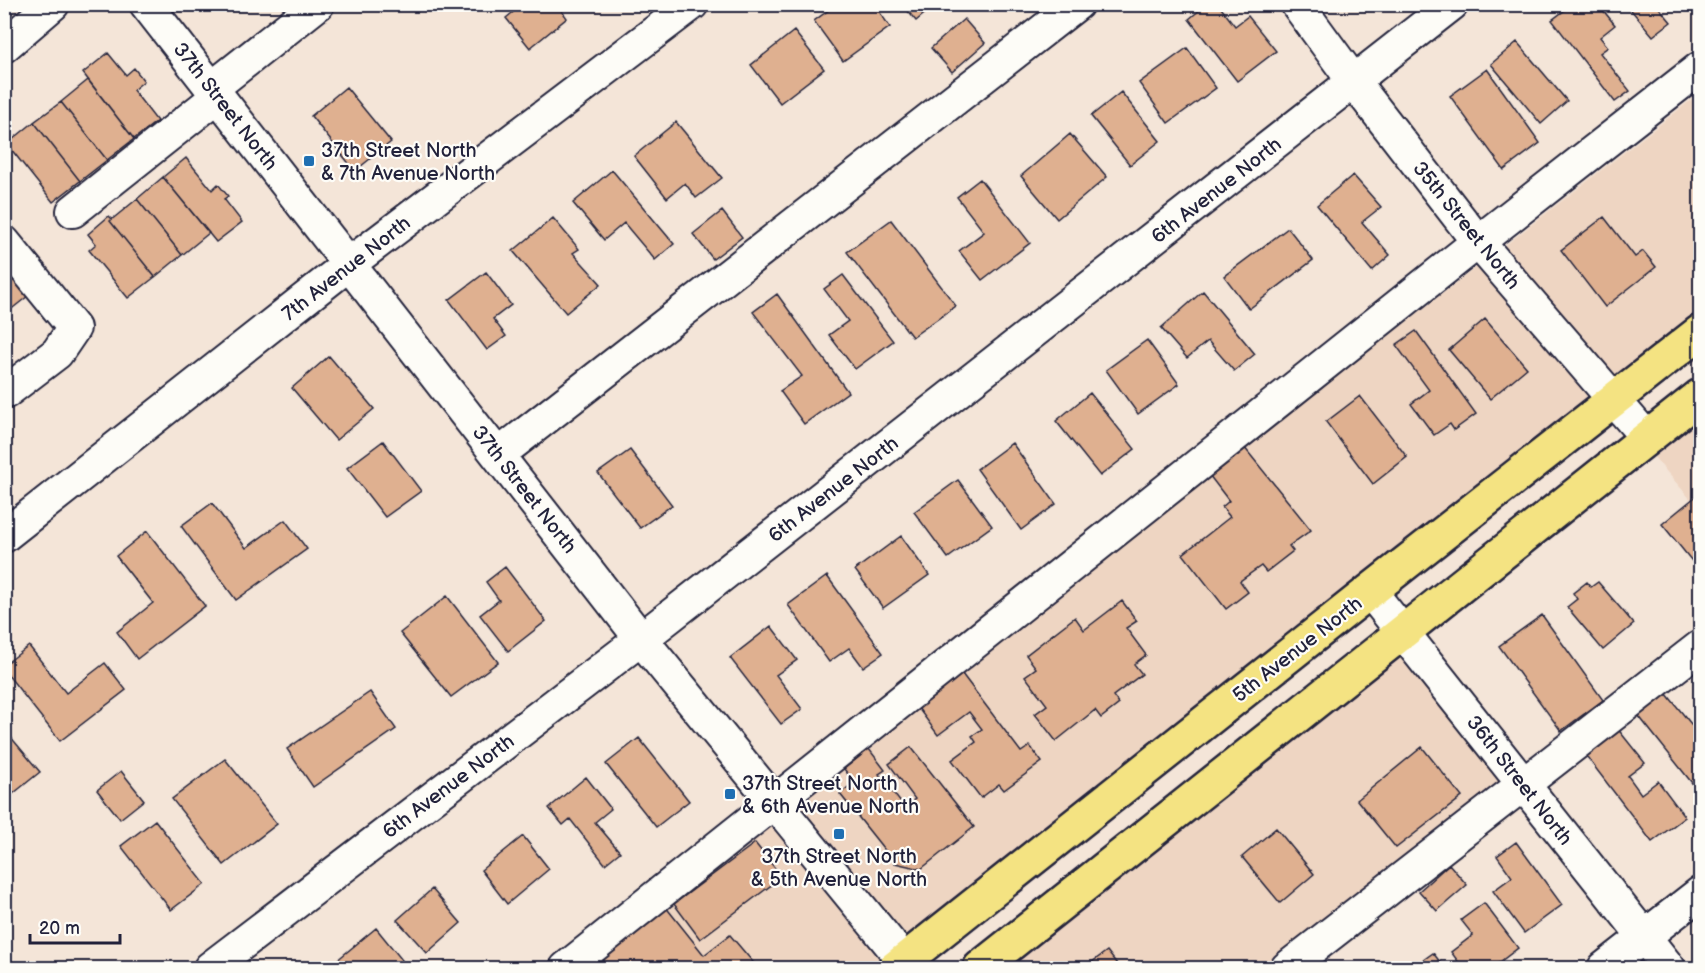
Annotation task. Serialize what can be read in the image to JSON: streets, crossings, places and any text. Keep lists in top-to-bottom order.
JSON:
{
  "streets": {
    "main road": ["5th Avenue North"],
    "street": [
      "37th Street North",
      "6th Avenue North",
      "35th Street North",
      "7th Avenue North",
      "36th Street North"
    ]
  },
  "crossings": [
    ["37th Street North", "6th Avenue North"],
    ["37th Street North", "7th Avenue North"],
    ["37th Street North", "5th Avenue North"],
    ["6th Avenue North", "35th Street North"],
    ["35th Street North", "5th Avenue North"],
    ["5th Avenue North", "36th Street North"]
  ],
  "places": {
    "transit": ["37th Street North & 7th Avenue North", "37th Street North & 6th Avenue North", "37th Street North & 5th Avenue North"]
  },
  "scale_bar": "20 m"
}
